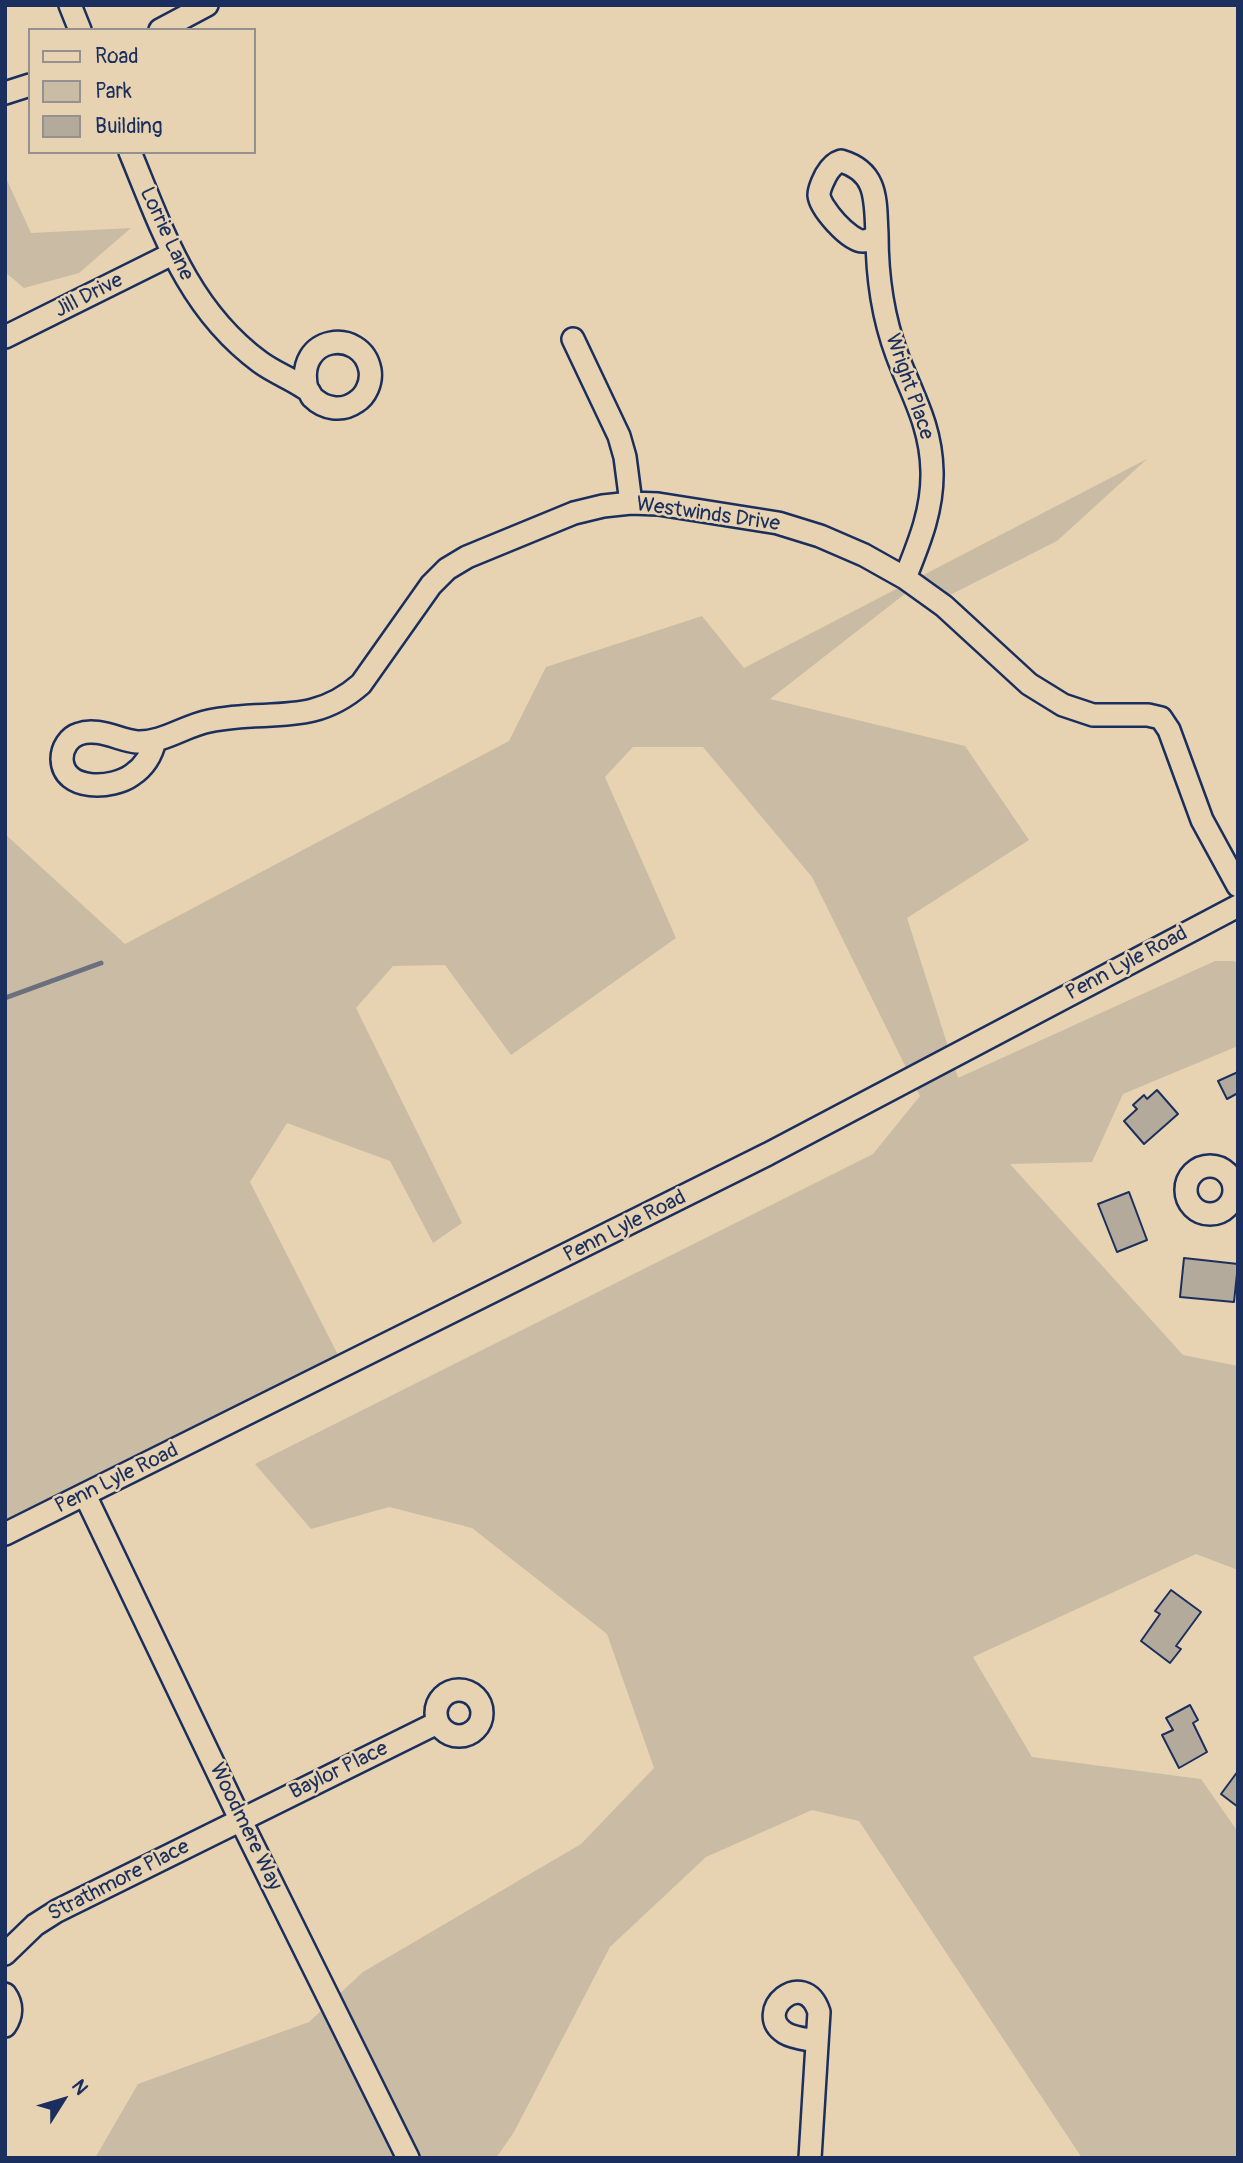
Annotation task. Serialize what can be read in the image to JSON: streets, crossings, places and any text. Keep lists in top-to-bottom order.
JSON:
{
  "streets": {
    "street": [
      "Lorrie Lane",
      "Jill Drive",
      "Wright Place",
      "Westwinds Drive",
      "Penn Lyle Road",
      "Baylor Place",
      "Woodmere Way",
      "Strathmore Place"
    ]
  },
  "crossings": [
    ["Lorrie Lane", "Jill Drive"],
    ["Wright Place", "Westwinds Drive"],
    ["Penn Lyle Road", "Woodmere Way"],
    ["Baylor Place", "Woodmere Way"],
    ["Baylor Place", "Strathmore Place"],
    ["Woodmere Way", "Strathmore Place"]
  ],
  "legend": ["Road", "Park", "Building"],
  "north": "top right"
}
